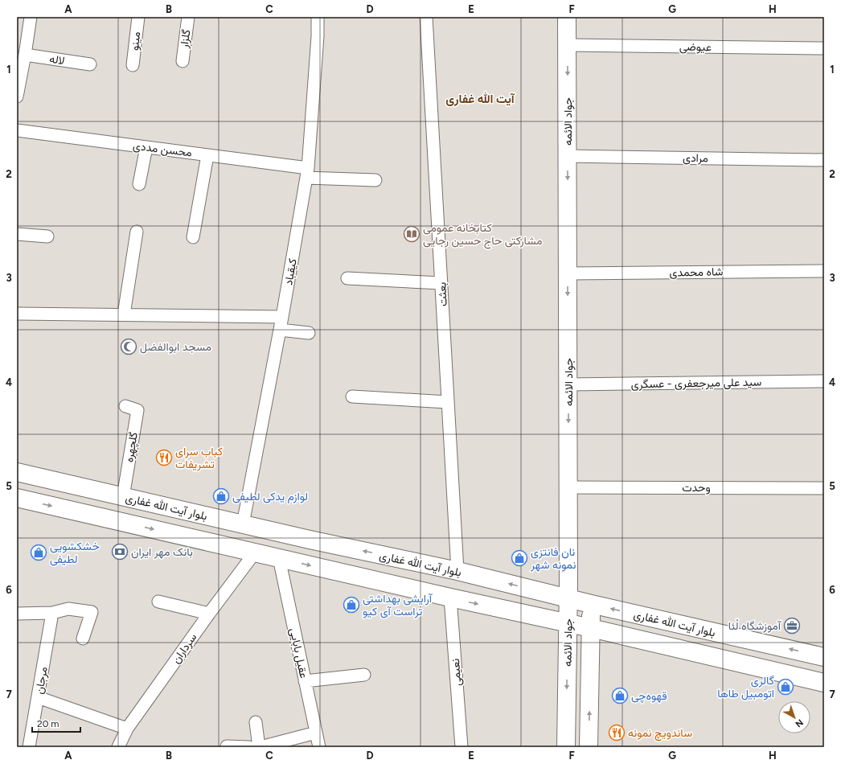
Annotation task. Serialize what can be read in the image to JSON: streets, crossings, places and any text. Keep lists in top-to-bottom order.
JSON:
{
  "streets": {
    "main road": ["جواد الائمه", "بلوار آیت الله غفاری"],
    "street": [
      "گلزار",
      "مینو",
      "عیوضی",
      "لاله",
      "محسن مددی",
      "مرادی",
      "کیقباد",
      "شاه محمدی",
      "بعثت",
      "سید علی میرجعفری - عسگری",
      "گلچهره",
      "وحدت",
      "سرداران",
      "عقیل بابایی",
      "نعیمی",
      "مرجان"
    ]
  },
  "crossings": [
    ["عیوضی", "جواد الائمه"],
    ["جواد الائمه", "مرادی"],
    ["جواد الائمه", "شاه محمدی"],
    ["جواد الائمه", "سید علی میرجعفری - عسگری"],
    ["جواد الائمه", "وحدت"],
    ["جواد الائمه", "بلوار آیت الله غفاری"],
    ["محسن مددی", "کیقباد"],
    ["کیقباد", "بلوار آیت الله غفاری"],
    ["بعثت", "بلوار آیت الله غفاری"],
    ["گلچهره", "بلوار آیت الله غفاری"]
  ],
  "districts": ["آیت الله غفاری"],
  "places": {
    "library": ["کتابخانه عمومی مشارکتی حاج حسین رجایی"],
    "mosque": ["مسجد ابوالفضل"],
    "restaurant": ["کباب سرای تشریفات", "ساندویچ نمونه"],
    "shop": [
      "لوازم یدکی لطیفی",
      "خشکشویی لطیفی",
      "نان فانتزی نمونه شهر",
      "آرایشی بهداشتی تراست آی کیو",
      "گالری اتومبیل طاها",
      "قهوه‌چی"
    ],
    "bank": ["بانک مهر ایران"],
    "office": ["آموزشگاه ڵئا"]
  },
  "scale_bar": "20 m",
  "north": "bottom right",
  "grid": {
    "columns": [
      "A",
      "B",
      "C",
      "D",
      "E",
      "F",
      "G",
      "H"
    ],
    "rows": [
      "1",
      "2",
      "3",
      "4",
      "5",
      "6",
      "7"
    ]
  }
}
